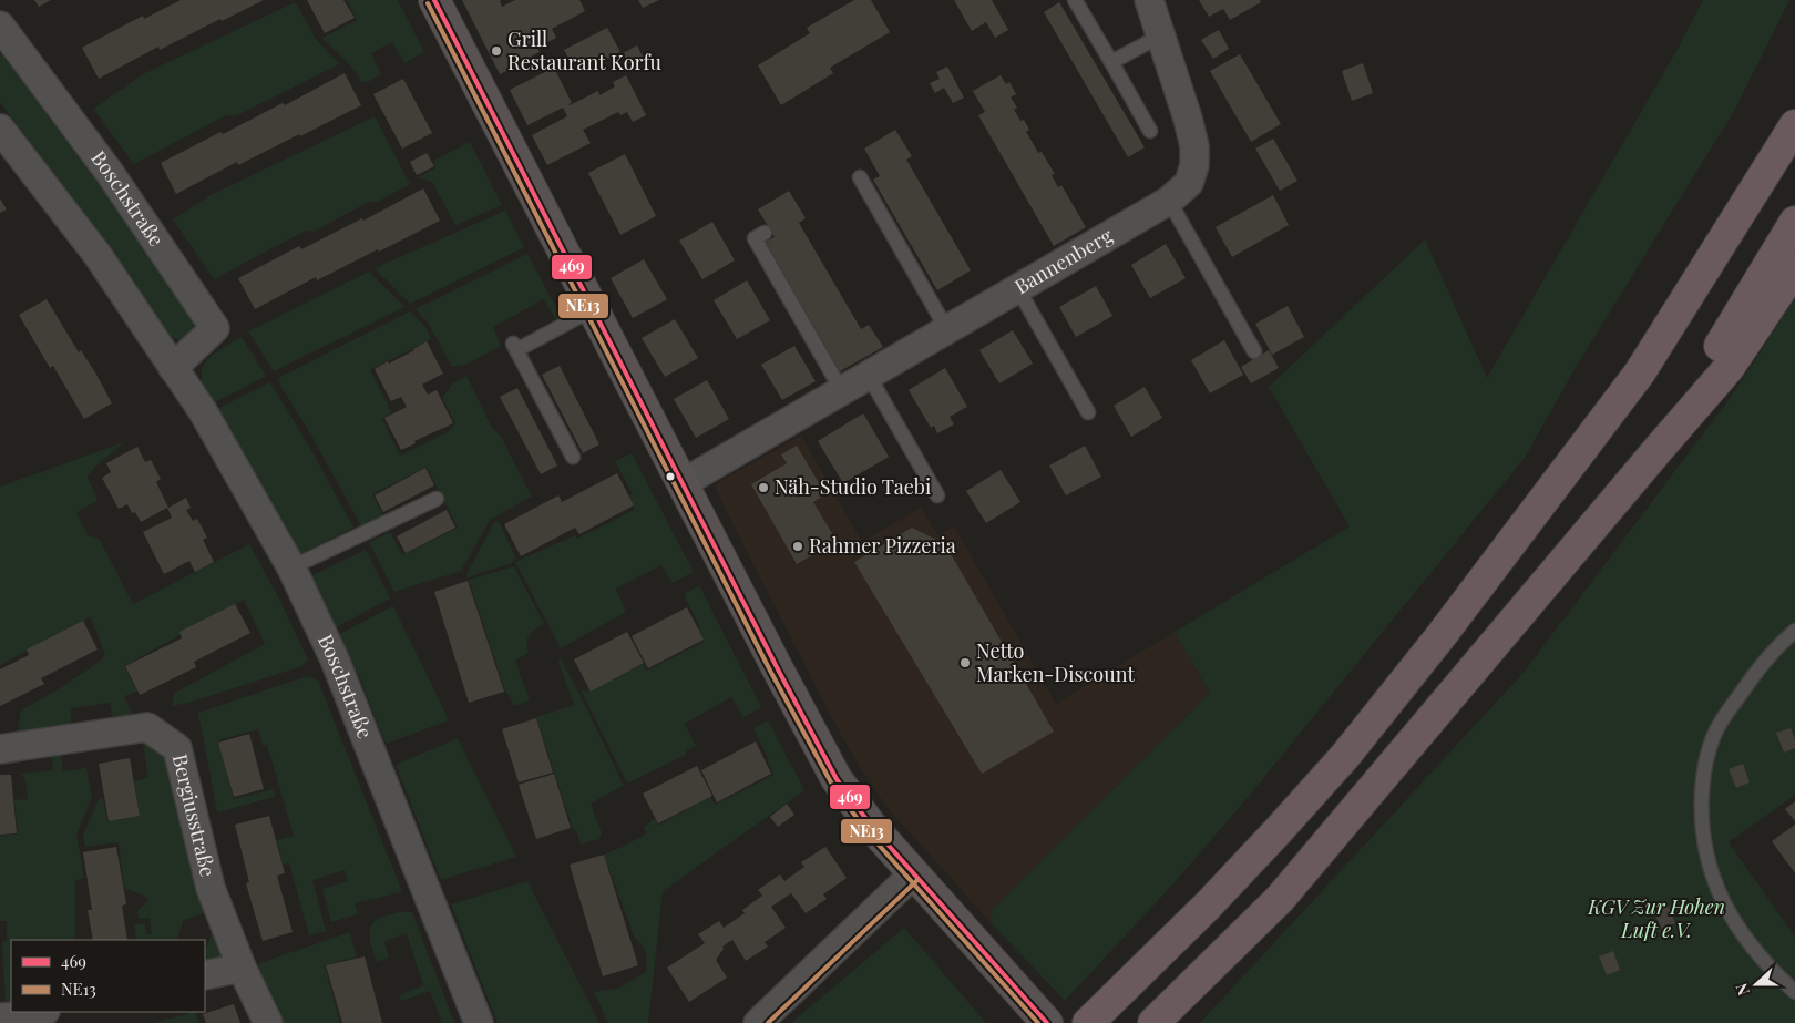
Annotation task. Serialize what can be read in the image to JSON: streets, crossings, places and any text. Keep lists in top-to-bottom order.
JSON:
{
  "streets": {
    "street": ["Boschstraße", "Bannenberg", "Bergiusstraße"]
  },
  "parks": ["KGV Zur Hohen Luft e.V."],
  "places": [
    "Grill Restaurant Korfu",
    "Näh-Studio Taebi",
    "Rahmer Pizzeria",
    "Netto Marken-Discount"
  ],
  "lines": ["transit line 469", "transit line NE13"],
  "legend": ["469", "NE13"],
  "north": "left"
}
